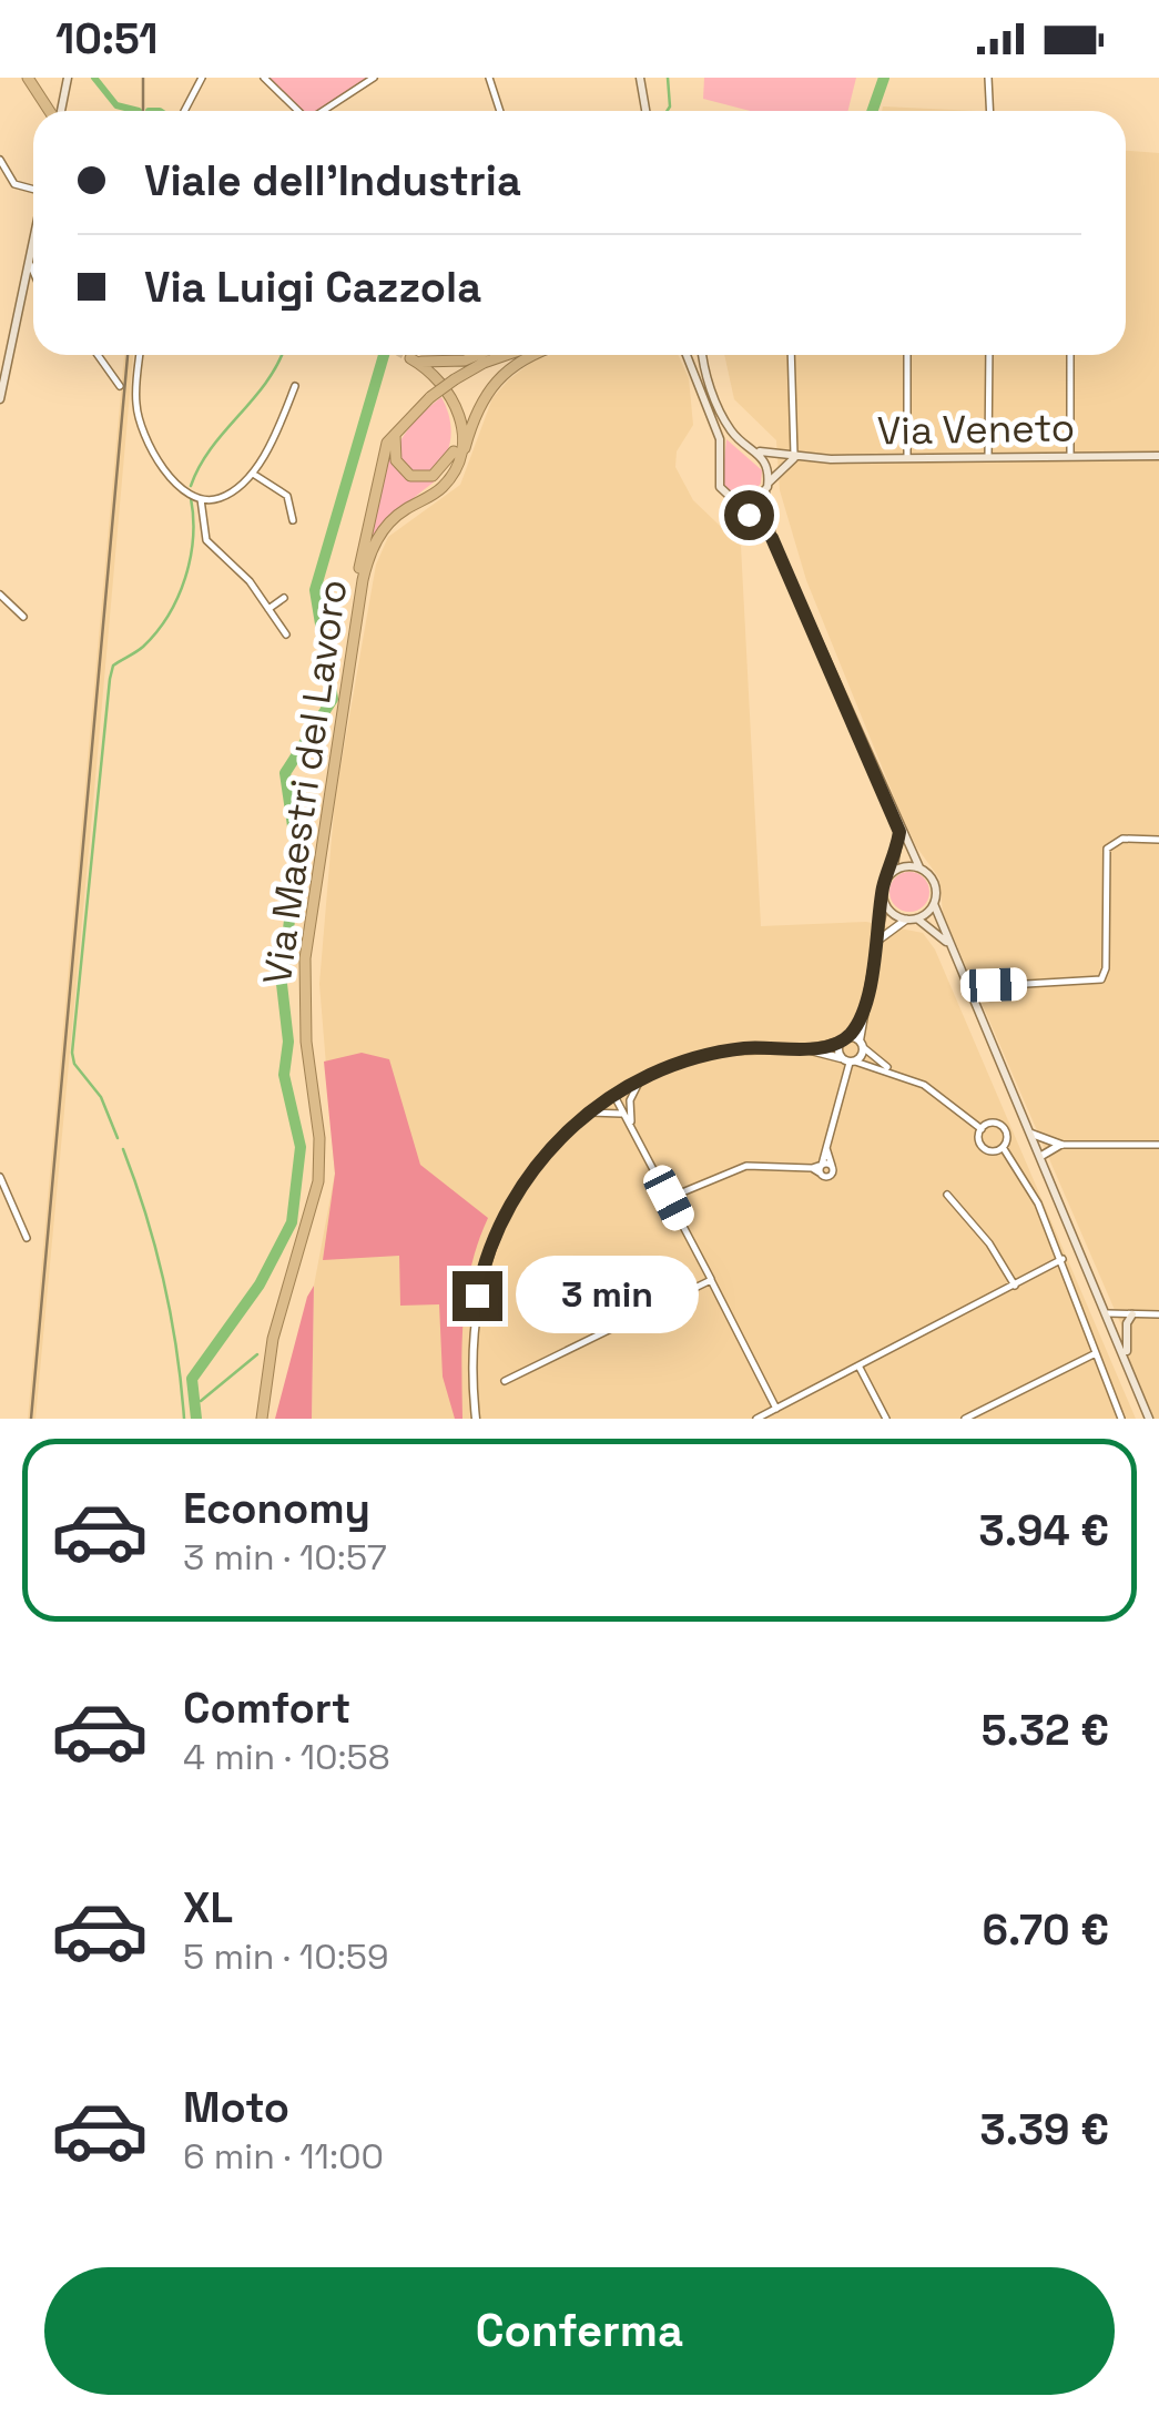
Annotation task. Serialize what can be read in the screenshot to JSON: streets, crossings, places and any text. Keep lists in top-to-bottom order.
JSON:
{
  "streets": {
    "highway": ["Via Maestri del Lavoro"],
    "main road": ["Via Veneto"]
  },
  "page": {
    "status": "10:51",
    "banner": ["Viale dell'Industria", "Via Luigi Cazzola"],
    "bubble": "3 min",
    "list": [
      {
        "name": "Economy",
        "note": "3 min · 10:57",
        "value": "3.94 €"
      },
      {
        "name": "Comfort",
        "note": "4 min · 10:58",
        "value": "5.32 €"
      },
      {
        "name": "XL",
        "note": "5 min · 10:59",
        "value": "6.70 €"
      },
      {
        "name": "Moto",
        "note": "6 min · 11:00",
        "value": "3.39 €"
      }
    ],
    "buttons": "Conferma"
  }
}
